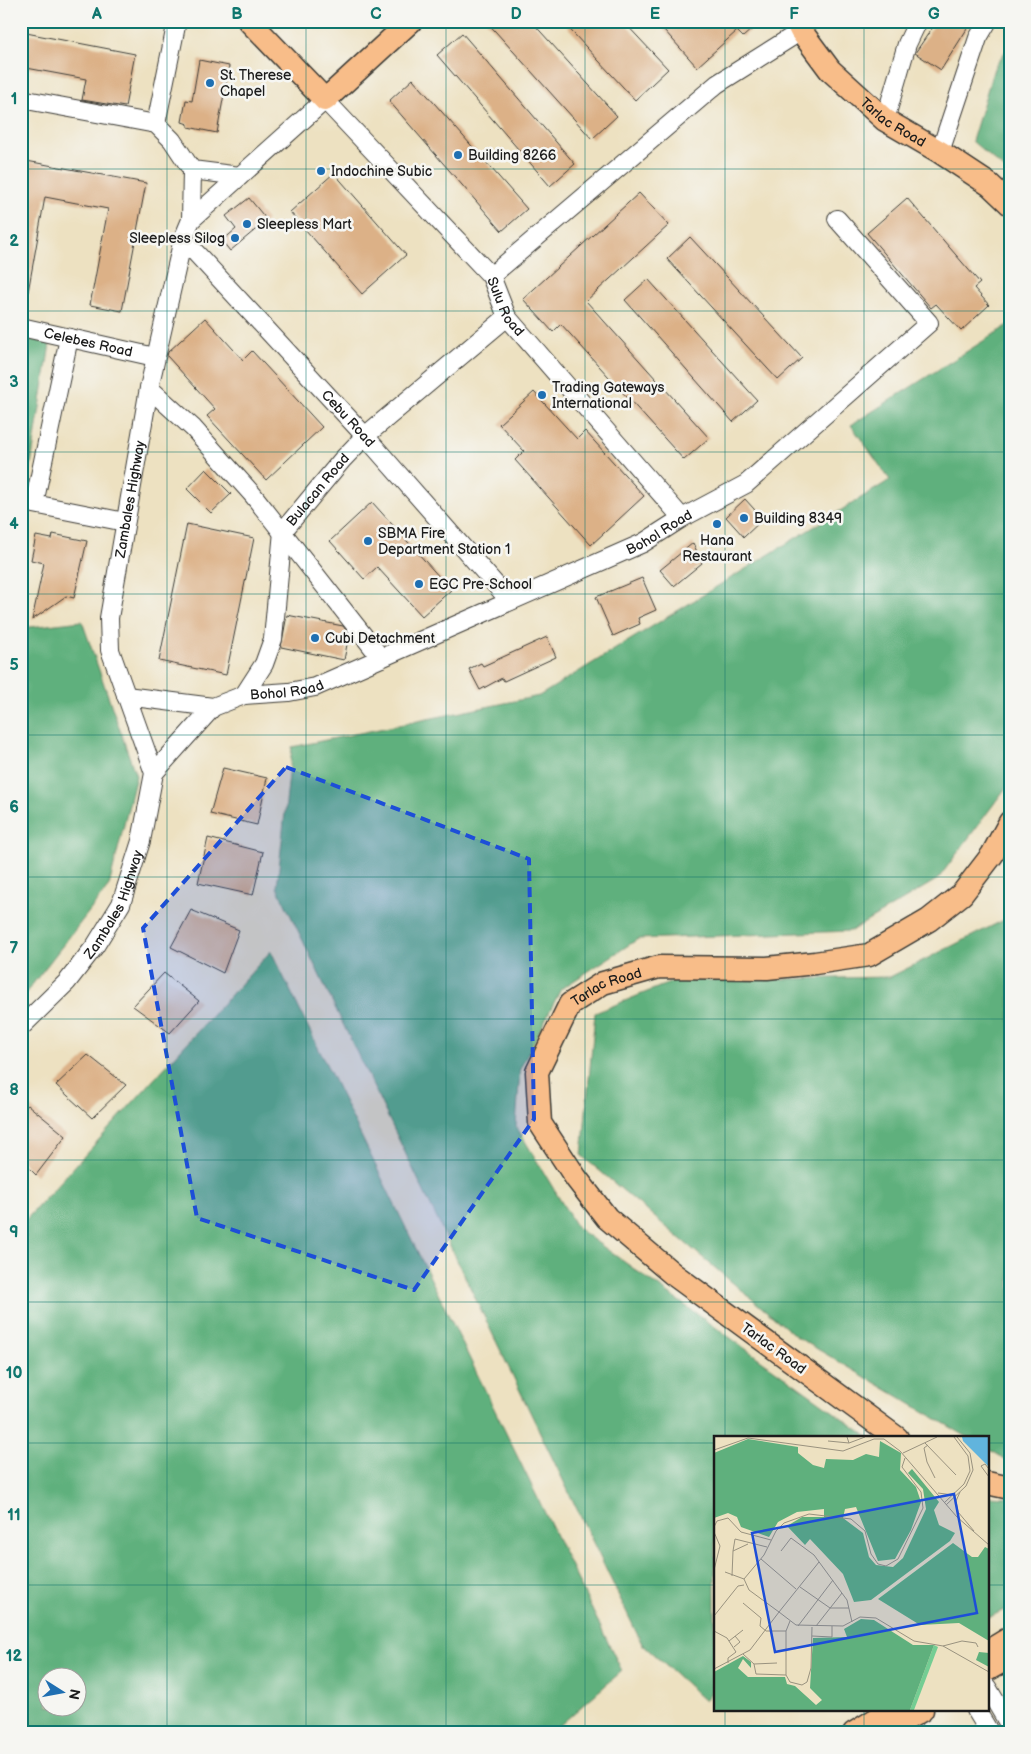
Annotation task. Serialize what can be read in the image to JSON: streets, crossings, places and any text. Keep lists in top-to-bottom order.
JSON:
{
  "streets": {
    "main road": ["Tarlac Road"],
    "street": [
      "Sulu Road",
      "Celebes Road",
      "Cebu Road",
      "Bulacan Road",
      "Zambales Highway",
      "Bohol Road"
    ]
  },
  "crossings": [
    ["Sulu Road", "Bulacan Road"],
    ["Sulu Road", "Zambales Highway"],
    ["Sulu Road", "Bohol Road"],
    ["Celebes Road", "Zambales Highway"],
    ["Cebu Road", "Bulacan Road"],
    ["Cebu Road", "Zambales Highway"],
    ["Cebu Road", "Bohol Road"],
    ["Bulacan Road", "Bohol Road"],
    ["Zambales Highway", "Bohol Road"]
  ],
  "places": [
    "St. Therese Chapel",
    "Building 8266",
    "Indochine Subic",
    "Sleepless Mart",
    "Sleepless Silog",
    "Trading Gateways International",
    "Building 8349",
    "Hana Restaurant",
    "SBMA Fire Department Station 1",
    "EGC Pre-School",
    "Cubi Detachment"
  ],
  "north": "right",
  "grid": {
    "columns": [
      "A",
      "B",
      "C",
      "D",
      "E",
      "F",
      "G"
    ],
    "rows": [
      "1",
      "2",
      "3",
      "4",
      "5",
      "6",
      "7",
      "8",
      "9",
      "10",
      "11",
      "12"
    ]
  }
}
